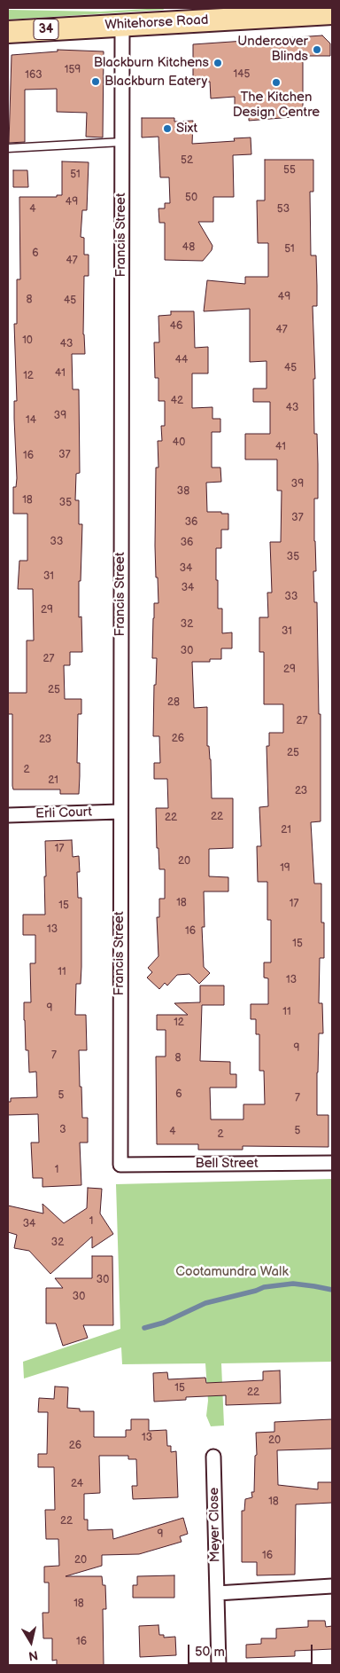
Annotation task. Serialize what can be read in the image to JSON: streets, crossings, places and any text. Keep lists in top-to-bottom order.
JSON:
{
  "streets": {
    "main road": ["Whitehorse Road", "34"],
    "street": [
      "Francis Street",
      "Erli Court",
      "Bell Street",
      "Meyer Close"
    ]
  },
  "crossings": [
    ["Whitehorse Road", "Francis Street"],
    ["Francis Street", "Erli Court"],
    ["Francis Street", "Bell Street"]
  ],
  "parks": ["Cootamundra Walk"],
  "places": [
    "Undercover Blinds",
    "Blackburn Kitchens",
    "Blackburn Eatery",
    "The Kitchen Design Centre",
    "Sixt"
  ],
  "house_numbers": [
    "159",
    "145",
    "163",
    "52",
    "55",
    "51",
    "50",
    "49",
    "4",
    "53",
    "48",
    "51",
    "6",
    "47",
    "49",
    "8",
    "45",
    "46",
    "47",
    "10",
    "43",
    "44",
    "45",
    "41",
    "12",
    "42",
    "43",
    "39",
    "14",
    "40",
    "41",
    "37",
    "16",
    "39",
    "38",
    "18",
    "35",
    "37",
    "36",
    "33",
    "36",
    "35",
    "34",
    "31",
    "34",
    "33",
    "29",
    "32",
    "31",
    "30",
    "27",
    "29",
    "25",
    "28",
    "27",
    "26",
    "23",
    "25",
    "2",
    "21",
    "23",
    "22",
    "22",
    "21",
    "17",
    "20",
    "19",
    "18",
    "17",
    "15",
    "13",
    "16",
    "15",
    "11",
    "13",
    "9",
    "11",
    "12",
    "9",
    "7",
    "8",
    "6",
    "5",
    "7",
    "3",
    "5",
    "4",
    "2",
    "1",
    "1",
    "34",
    "32",
    "30",
    "30",
    "15",
    "22",
    "13",
    "20",
    "26",
    "24",
    "18",
    "22",
    "9",
    "16",
    "20",
    "18",
    "16"
  ],
  "scale_bar": "50 m",
  "north": "bottom"
}
